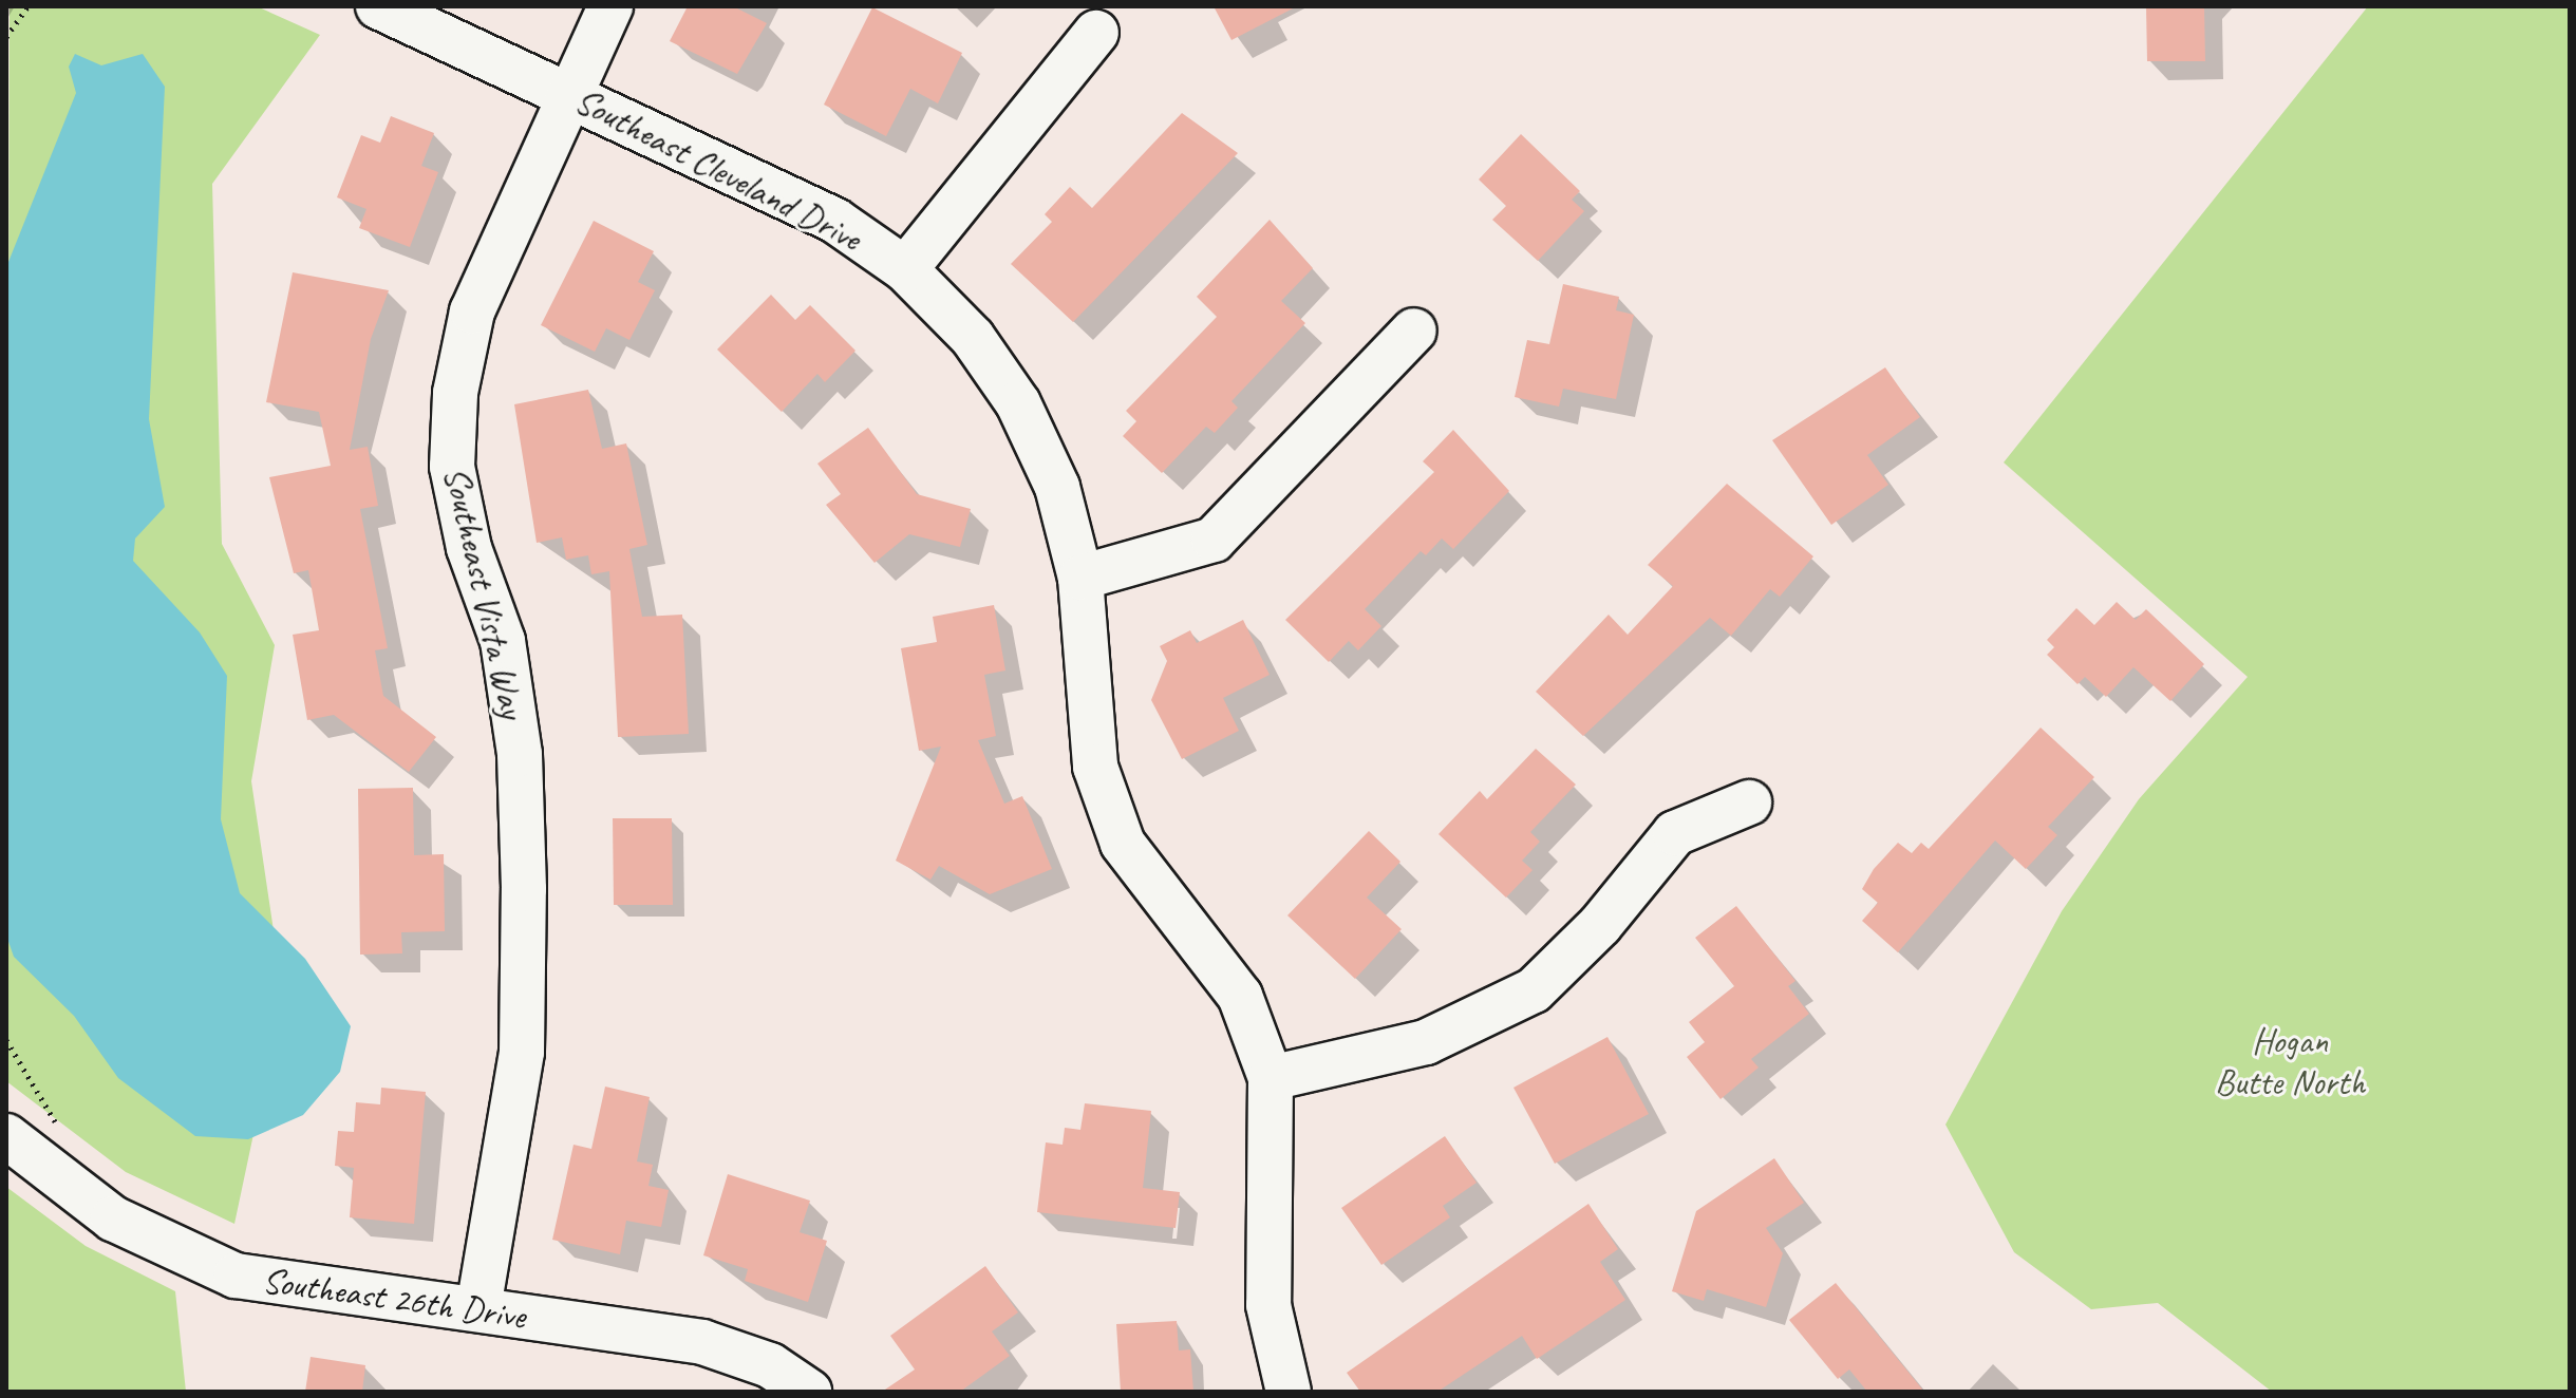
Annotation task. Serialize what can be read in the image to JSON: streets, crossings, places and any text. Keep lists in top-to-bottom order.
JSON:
{
  "streets": {
    "street": ["Southeast Cleveland Drive", "Southeast Vista Way", "Southeast 26th Drive"]
  },
  "crossings": [
    ["Southeast Cleveland Drive", "Southeast Vista Way"],
    ["Southeast Vista Way", "Southeast 26th Drive"]
  ],
  "parks": ["Hogan Butte North"]
}
